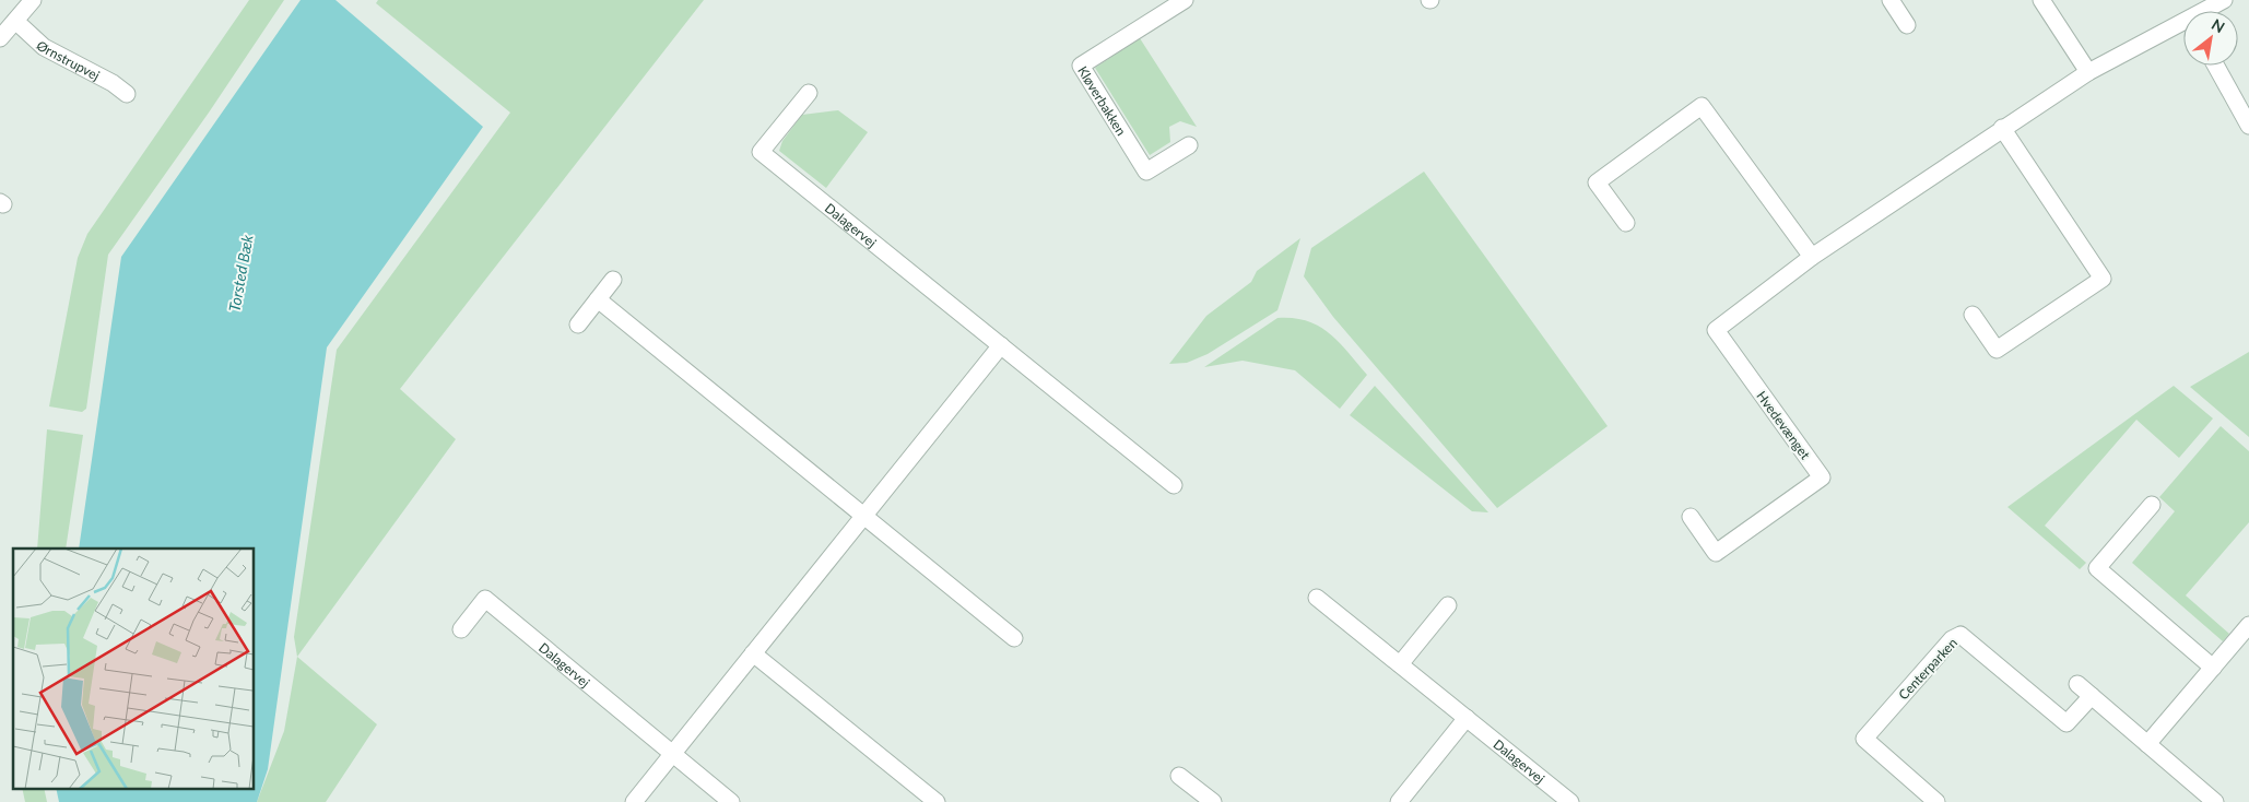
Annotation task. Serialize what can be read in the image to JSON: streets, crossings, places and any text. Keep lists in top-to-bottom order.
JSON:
{
  "streets": {
    "street": [
      "Ørnstrupvej",
      "Kløverbakken",
      "Dalagervej",
      "Hvedevænget",
      "Centerparken"
    ]
  },
  "water": ["Torsted Bæk"],
  "north": "top right"
}
